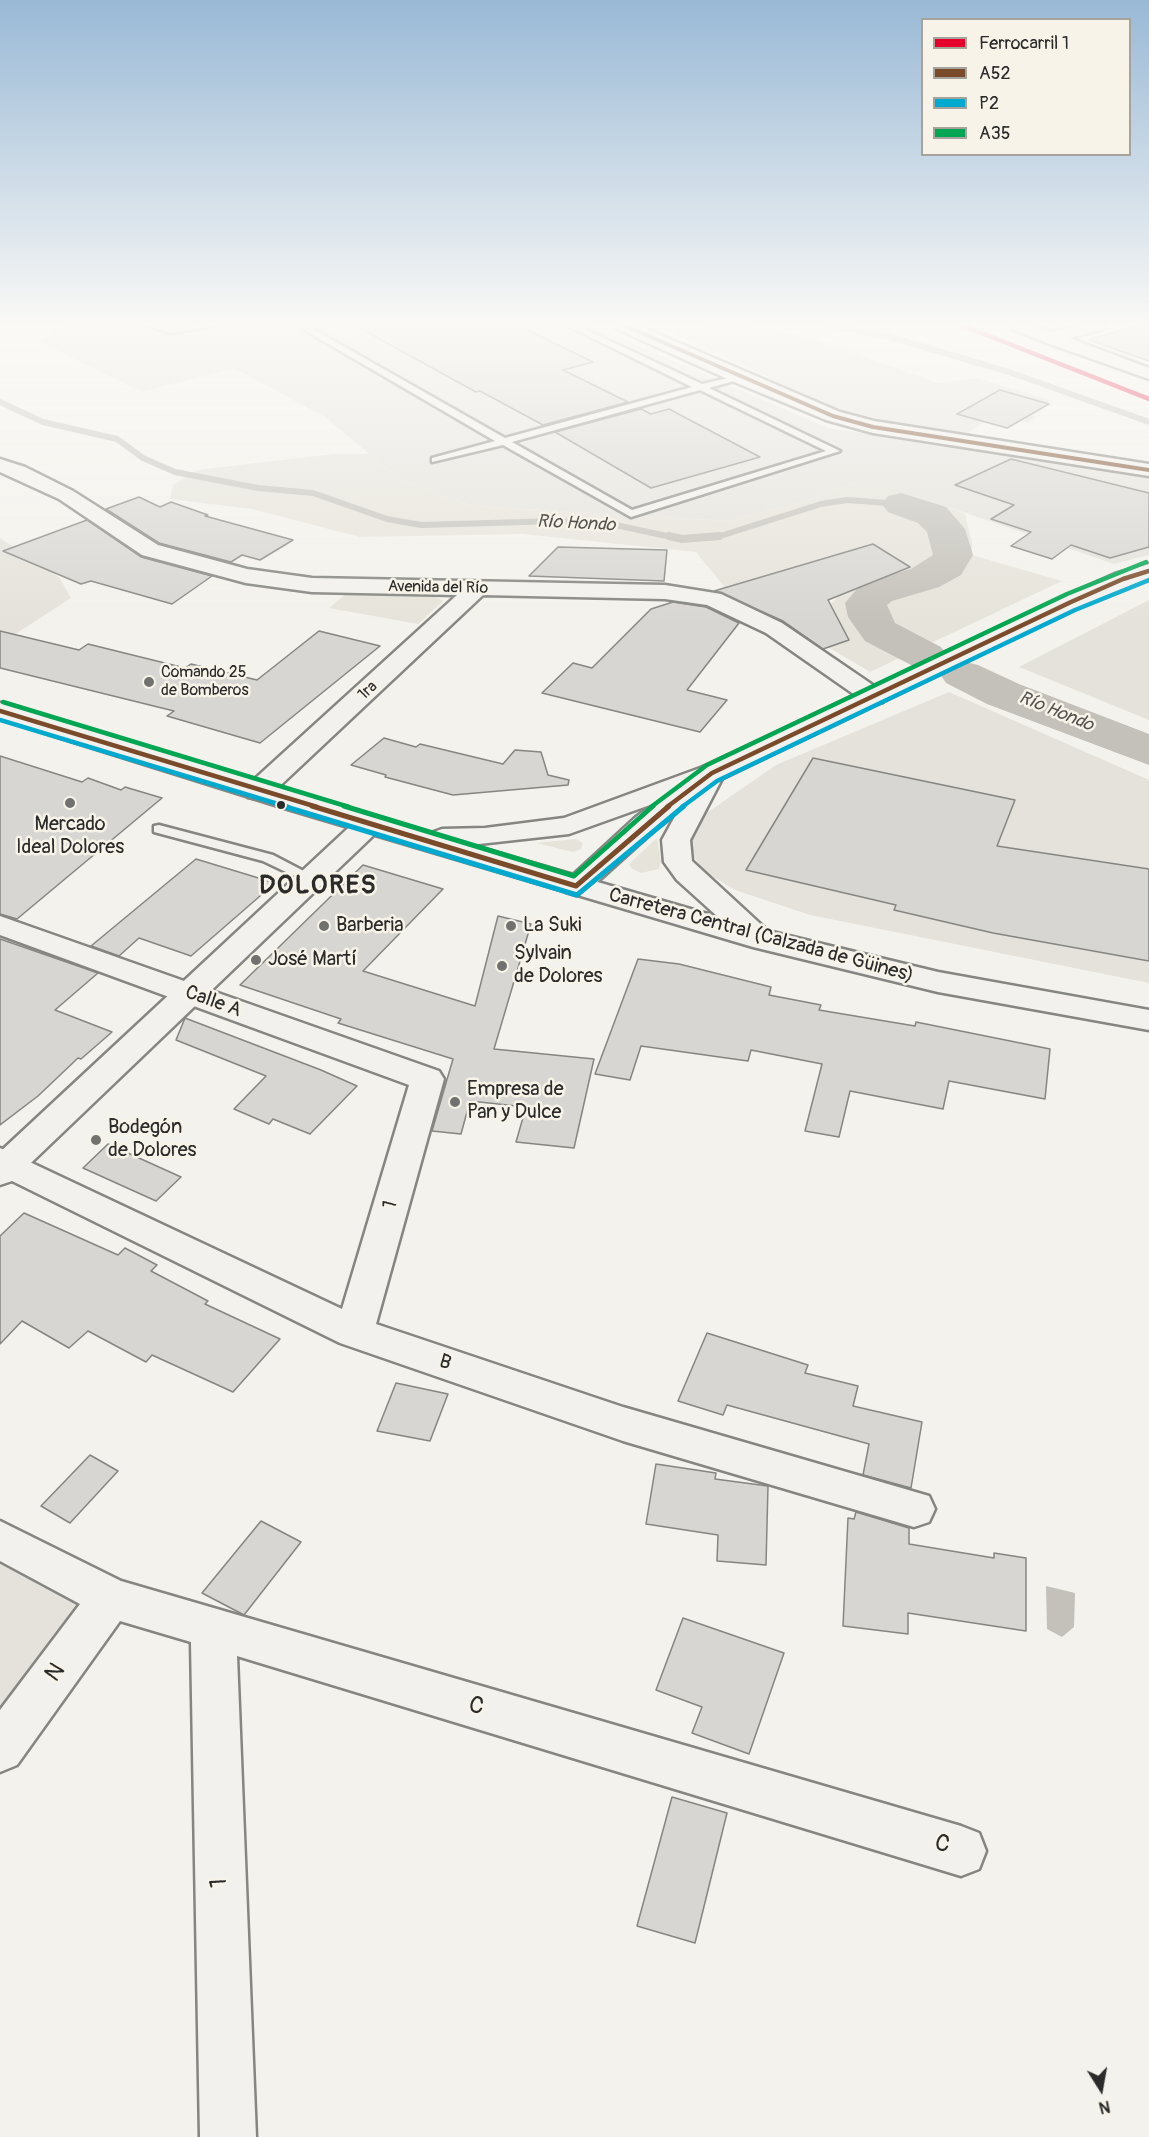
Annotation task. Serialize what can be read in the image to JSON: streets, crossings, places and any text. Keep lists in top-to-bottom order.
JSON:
{
  "streets": {
    "street": [
      "Avenida del Río",
      "1ra",
      "Carretera Central (Calzada de Güines)",
      "Calle A",
      "1",
      "B",
      "N",
      "C"
    ]
  },
  "crossings": [
    ["Avenida del Río", "1ra"],
    ["1ra", "Carretera Central (Calzada de Güines)"],
    ["Calle A", "1"],
    ["1", "B"],
    ["1", "C"],
    ["N", "C"]
  ],
  "districts": ["DOLORES"],
  "water": ["Río Hondo"],
  "places": [
    "Comando 25 de Bomberos",
    "Mercado Ideal Dolores",
    "Barberia",
    "La Suki",
    "José Martí",
    "Sylvain de Dolores",
    "Empresa de Pan y Dulce",
    "Bodegón de Dolores"
  ],
  "lines": ["transit line A52", "transit line A35", "transit line P2"],
  "legend": [
    "Ferrocarril 1",
    "A52",
    "P2",
    "A35"
  ],
  "north": "bottom"
}
